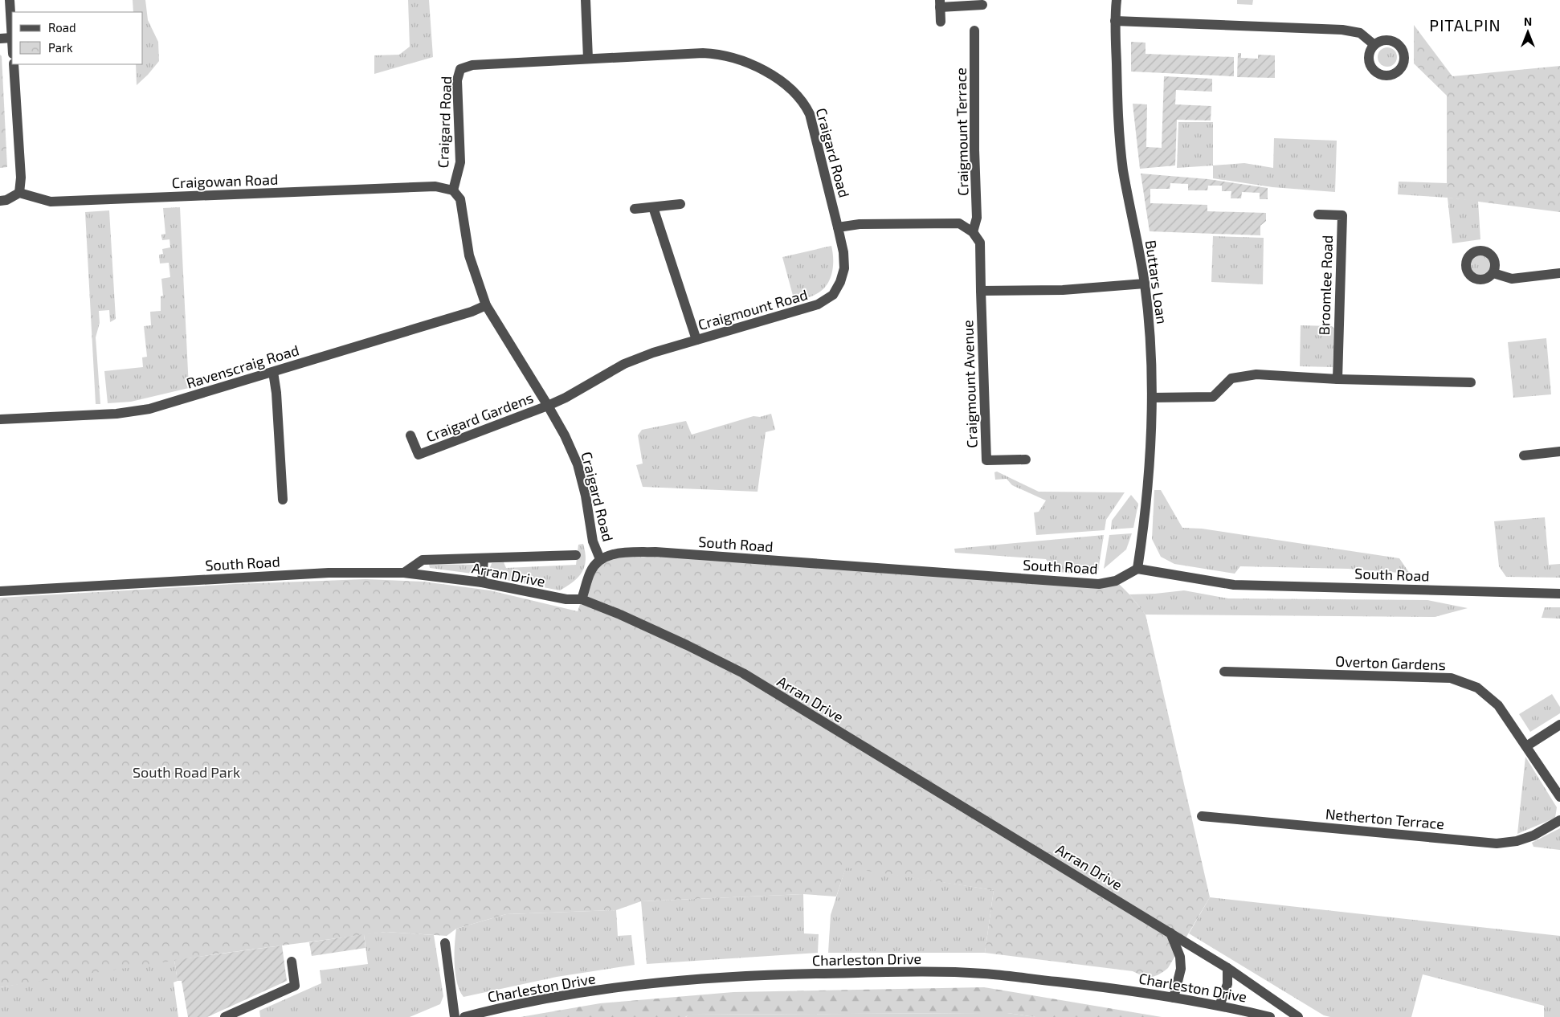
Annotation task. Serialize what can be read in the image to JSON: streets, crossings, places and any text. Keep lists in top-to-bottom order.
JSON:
{
  "streets": {
    "street": [
      "Craigard Road",
      "Craigmount Terrace",
      "Craigowan Road",
      "Buttars Loan",
      "Broomlee Road",
      "Craigmount Road",
      "Ravenscraig Road",
      "Craigmount Avenue",
      "Craigard Gardens",
      "South Road",
      "Arran Drive",
      "Overton Gardens",
      "Netherton Terrace",
      "Charleston Drive"
    ]
  },
  "crossings": [
    ["Craigard Road", "Craigowan Road"],
    ["Craigard Road", "Craigmount Road"],
    ["Craigard Road", "Ravenscraig Road"],
    ["Craigard Road", "Craigard Gardens"],
    ["Craigard Road", "South Road"],
    ["Buttars Loan", "South Road"],
    ["Craigmount Road", "Craigard Gardens"],
    ["South Road", "Arran Drive"]
  ],
  "districts": ["PITALPIN"],
  "parks": ["South Road Park"],
  "legend": ["Road", "Park"],
  "north": "top"
}
